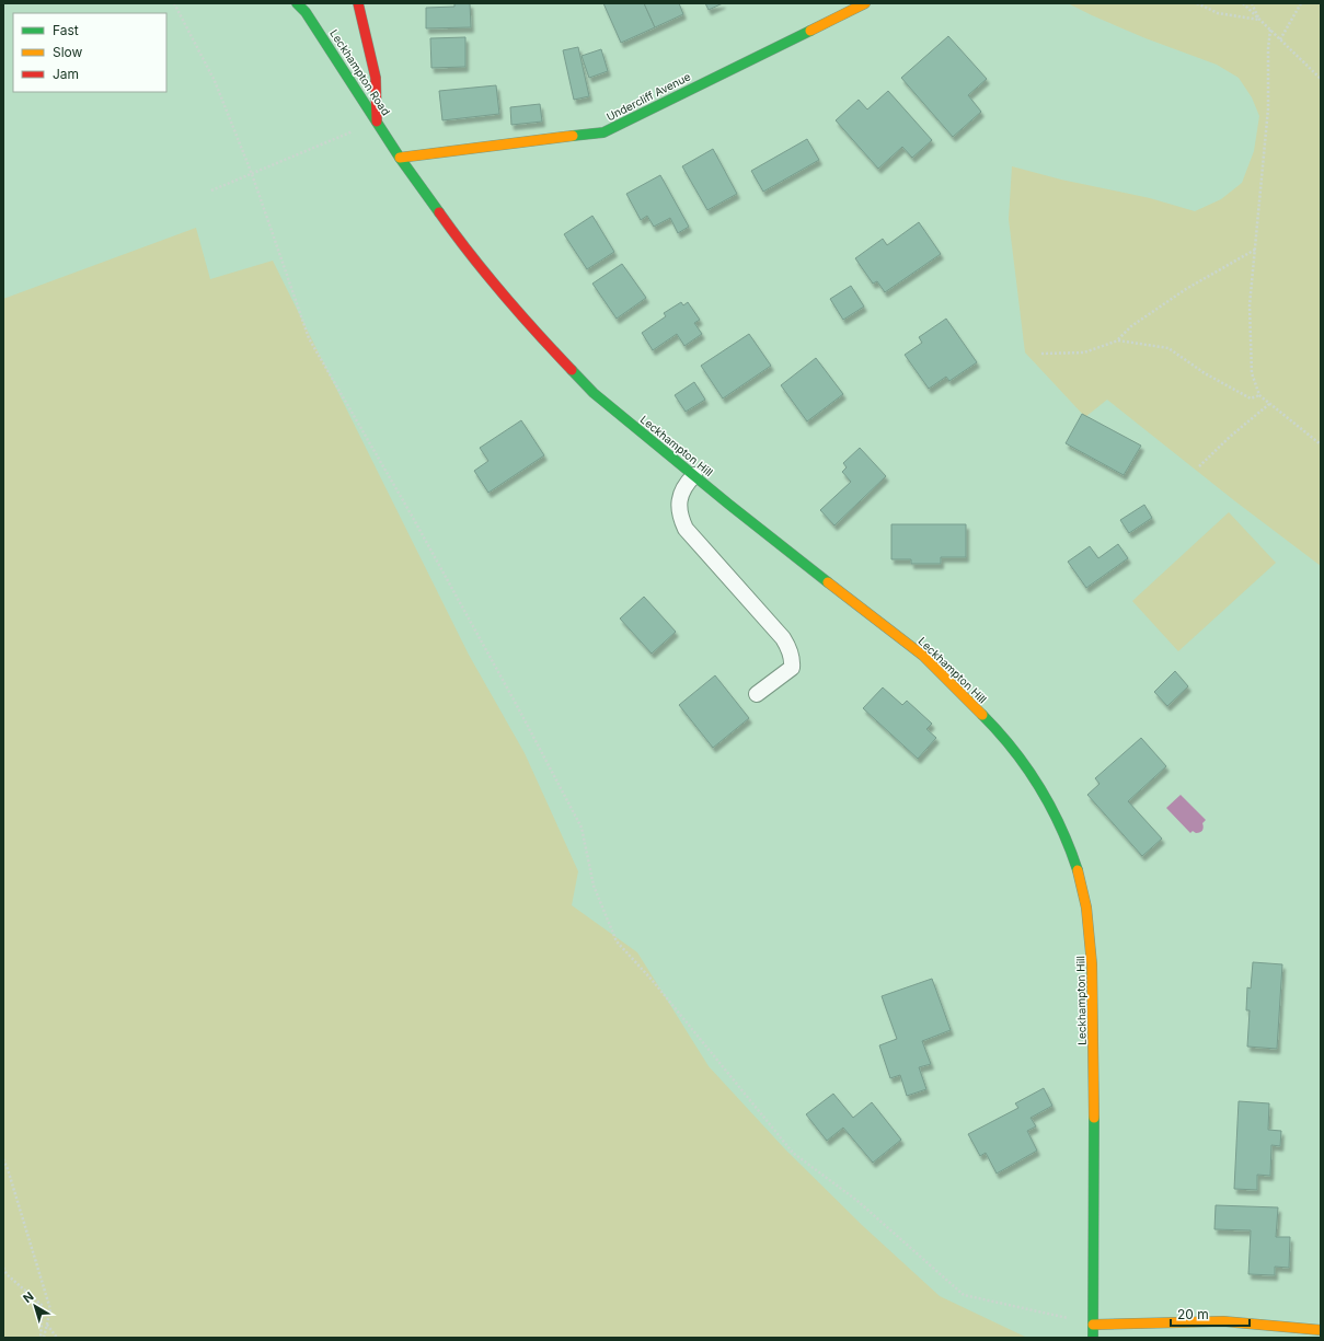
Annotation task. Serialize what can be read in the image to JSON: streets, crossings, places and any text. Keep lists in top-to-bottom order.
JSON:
{
  "streets": {
    "street": ["Leckhampton Road", "Undercliff Avenue", "Leckhampton Hill"]
  },
  "crossings": [
    ["Leckhampton Road", "Undercliff Avenue"],
    ["Leckhampton Road", "Leckhampton Hill"],
    ["Undercliff Avenue", "Leckhampton Hill"]
  ],
  "legend": ["Fast", "Slow", "Jam"],
  "scale_bar": "20 m",
  "north": "top left"
}
